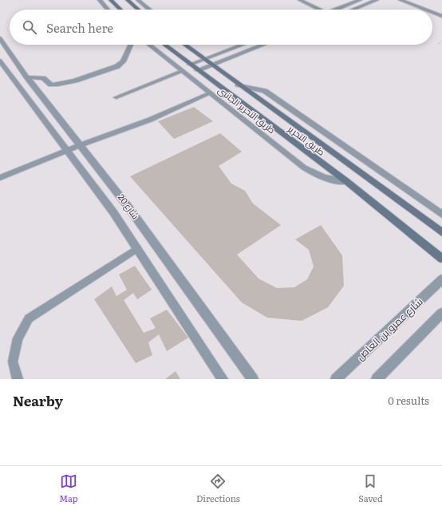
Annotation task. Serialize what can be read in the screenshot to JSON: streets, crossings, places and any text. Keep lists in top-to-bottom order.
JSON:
{
  "streets": {
    "street": [
      "طريق التحرير الجانبى",
      "طريق التحرير",
      "شارع 20",
      "شارع عمرو بن العاص"
    ]
  },
  "crossings": [
    ["طريق التحرير الجانبى", "طريق التحرير"]
  ],
  "page": {
    "search": "Search here",
    "heading": ["Nearby", "0 results"],
    "nav": ["Map", "Directions", "Saved"]
  }
}
